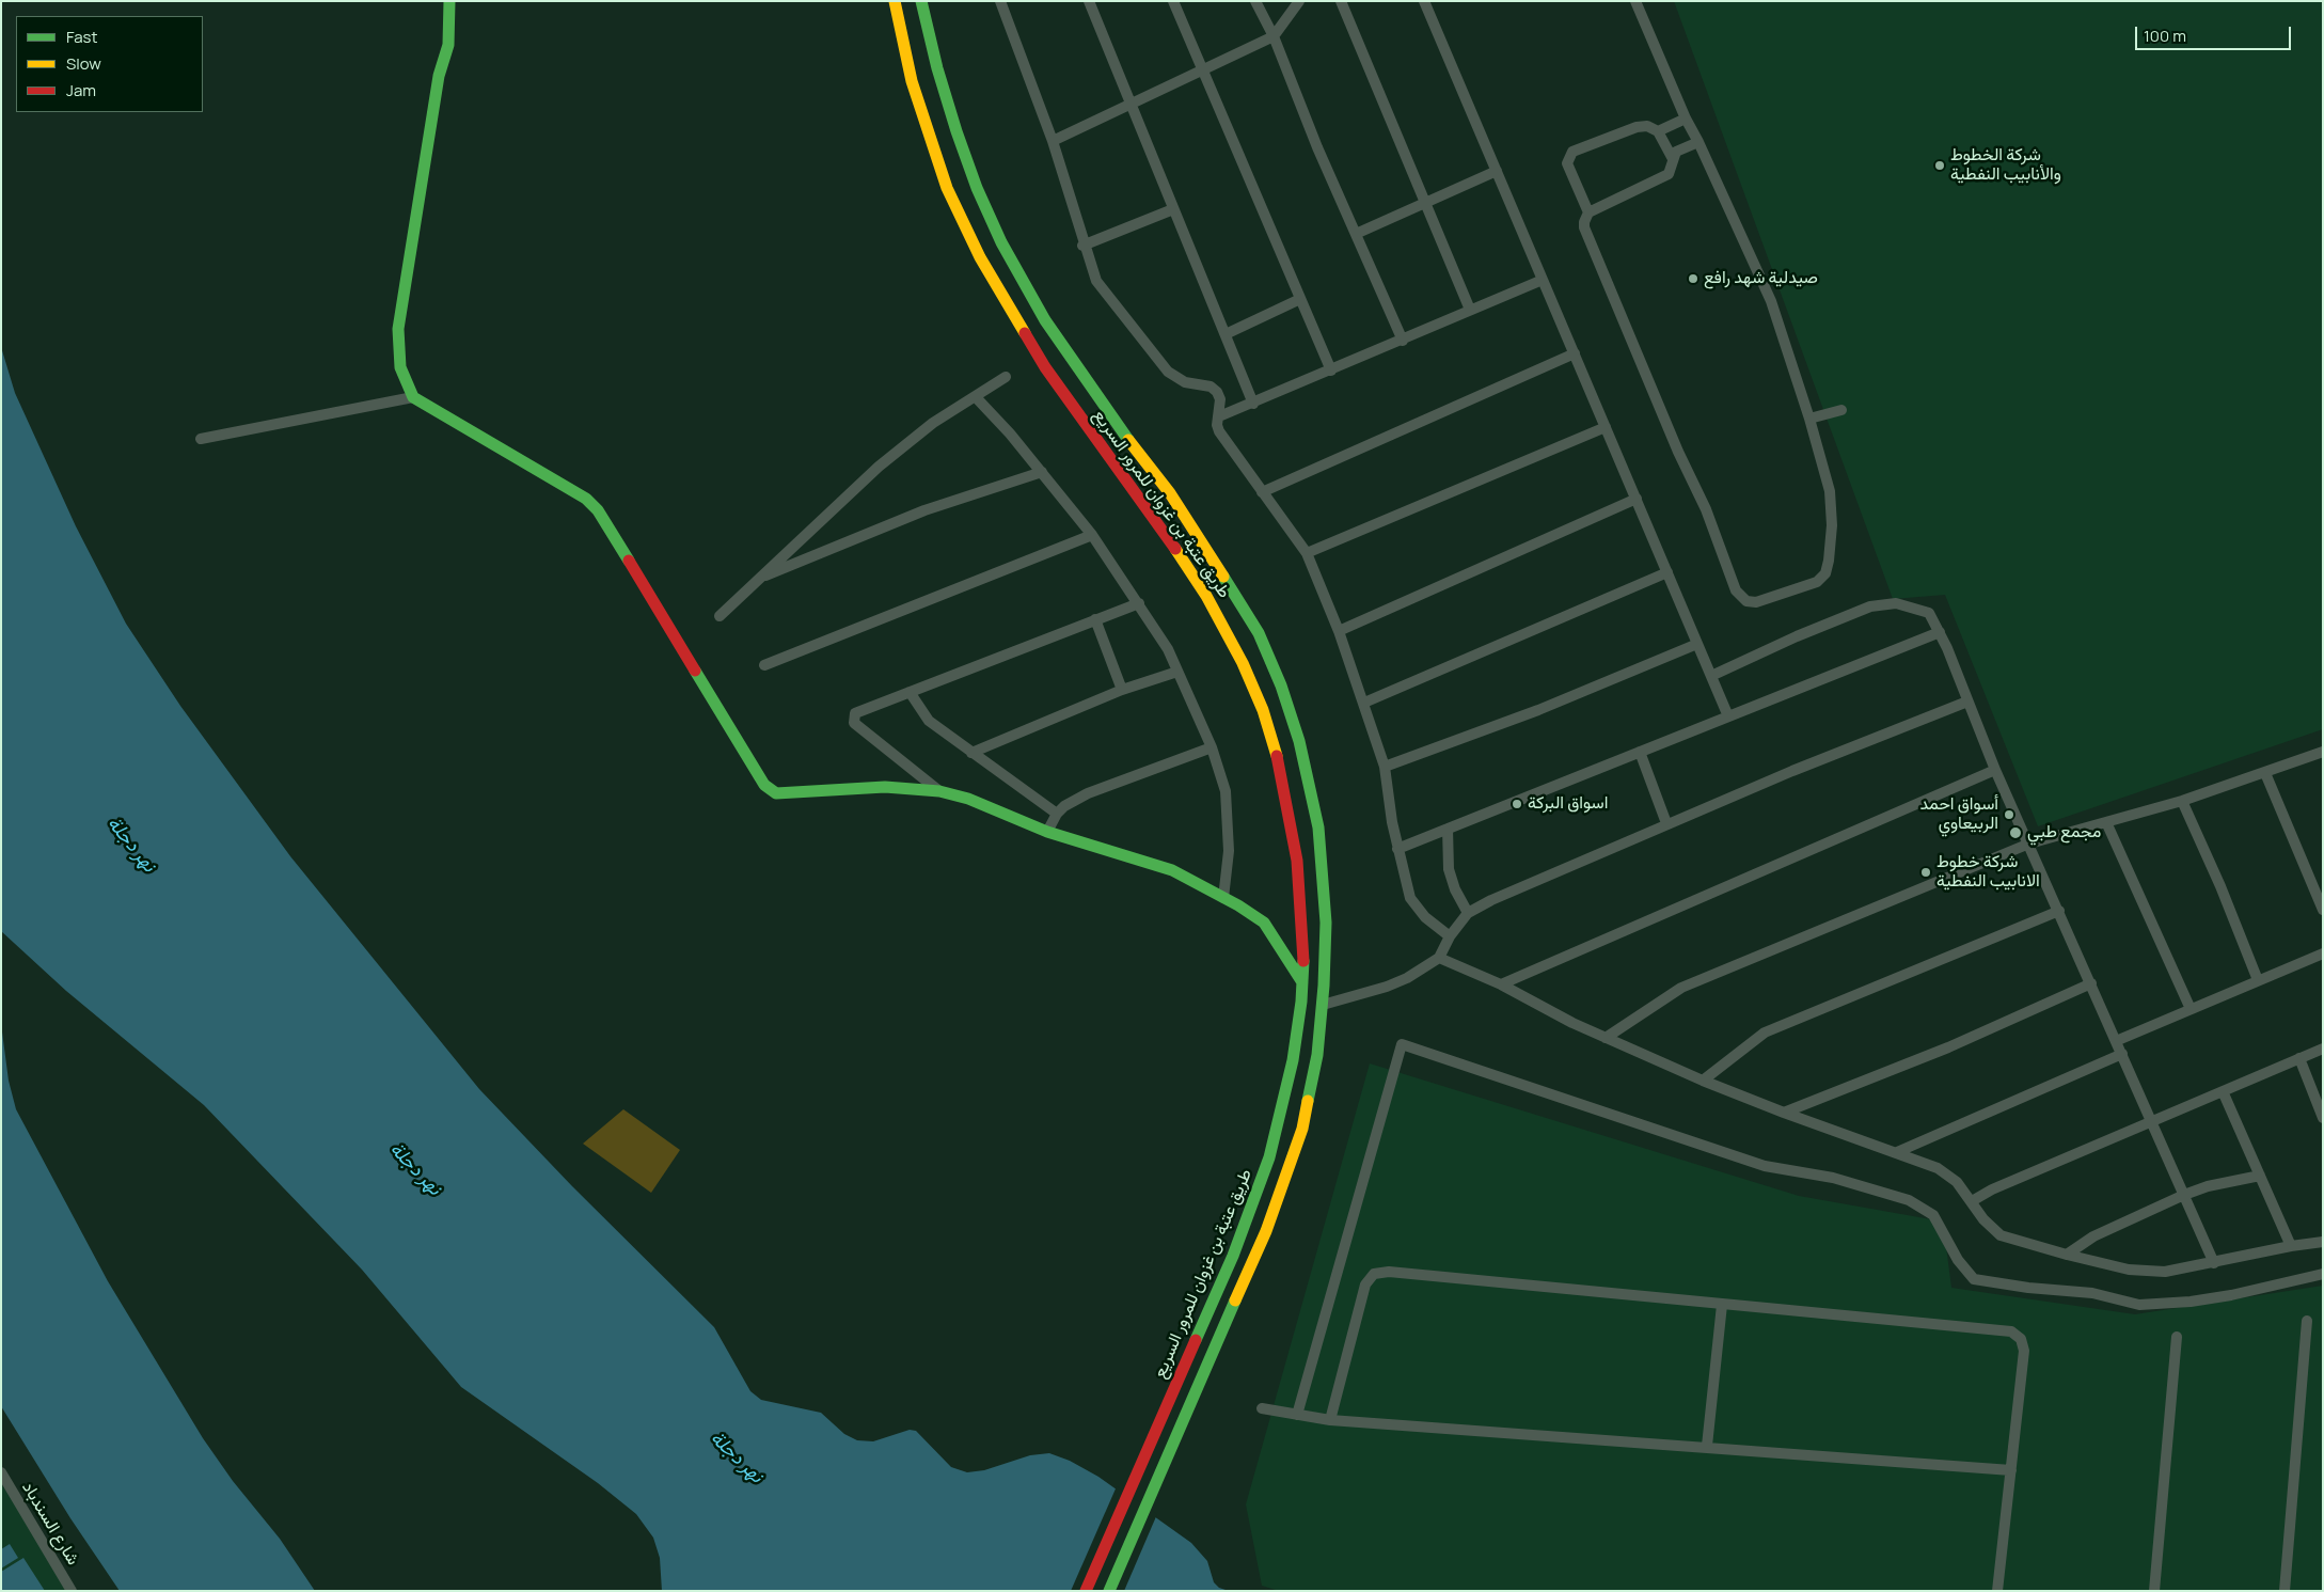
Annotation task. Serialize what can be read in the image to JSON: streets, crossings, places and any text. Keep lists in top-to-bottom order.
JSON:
{
  "streets": {
    "main road": ["طريق عتبة بن غزوان للمرور السريع"],
    "street": ["شارع السندباد"]
  },
  "water": ["نهر دجلة"],
  "places": [
    "شركة الخطوط والأنابيب النفطية",
    "صيدلية شهد رافع",
    "اسواق البركة",
    "أسواق احمد الربيعاوي",
    "مجمع طبي",
    "شركة خطوط الانابيب النفطية"
  ],
  "legend": ["Fast", "Slow", "Jam"],
  "scale_bar": "100 m"
}
